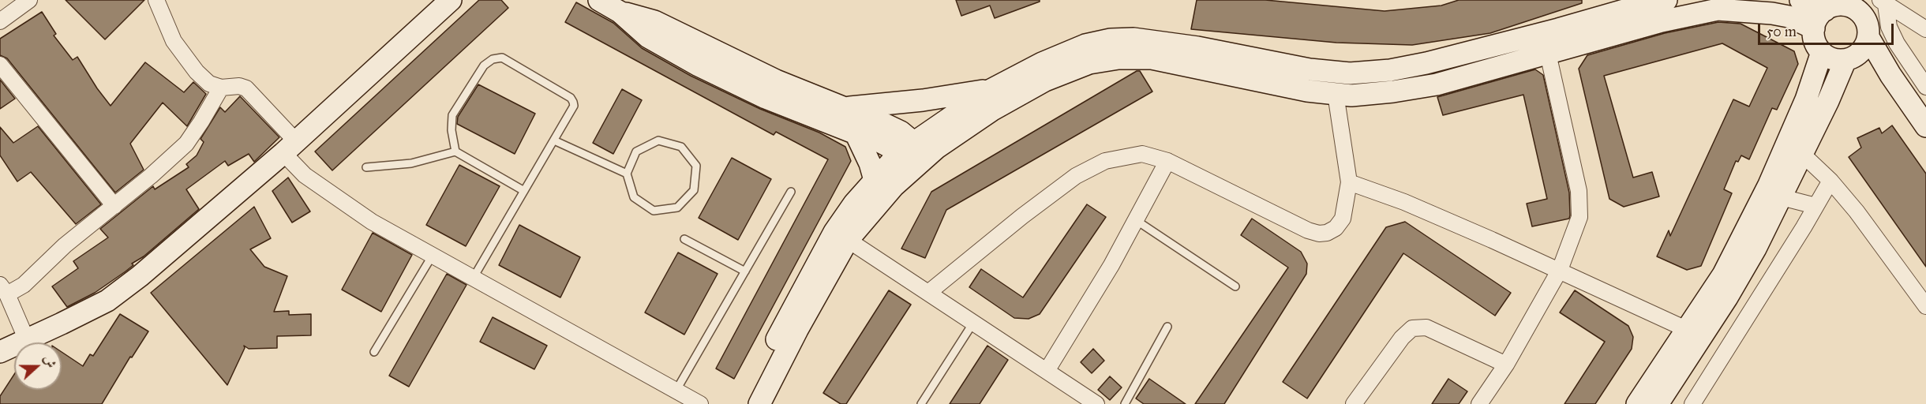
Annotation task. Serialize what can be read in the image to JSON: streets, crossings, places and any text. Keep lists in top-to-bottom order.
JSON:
{
  "scale_bar": "50 m",
  "north": "right"
}
